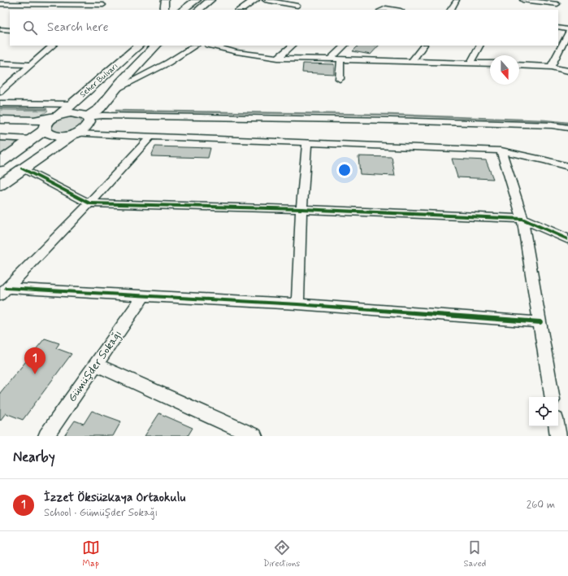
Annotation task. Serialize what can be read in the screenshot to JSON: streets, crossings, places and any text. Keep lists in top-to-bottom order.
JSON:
{
  "streets": {
    "main road": ["Seher Bulvarı"],
    "street": ["Gümüşder Sokağı"]
  },
  "north": "bottom",
  "page": {
    "search": "Search here",
    "pins": "1",
    "heading": "Nearby",
    "list": [
      {
        "mark": "1",
        "name": "İzzet Öksüzkaya Ortaokulu",
        "note": "School · Gümüşder Sokağı",
        "value": "260 m"
      }
    ],
    "nav": ["Map", "Directions", "Saved"]
  }
}
